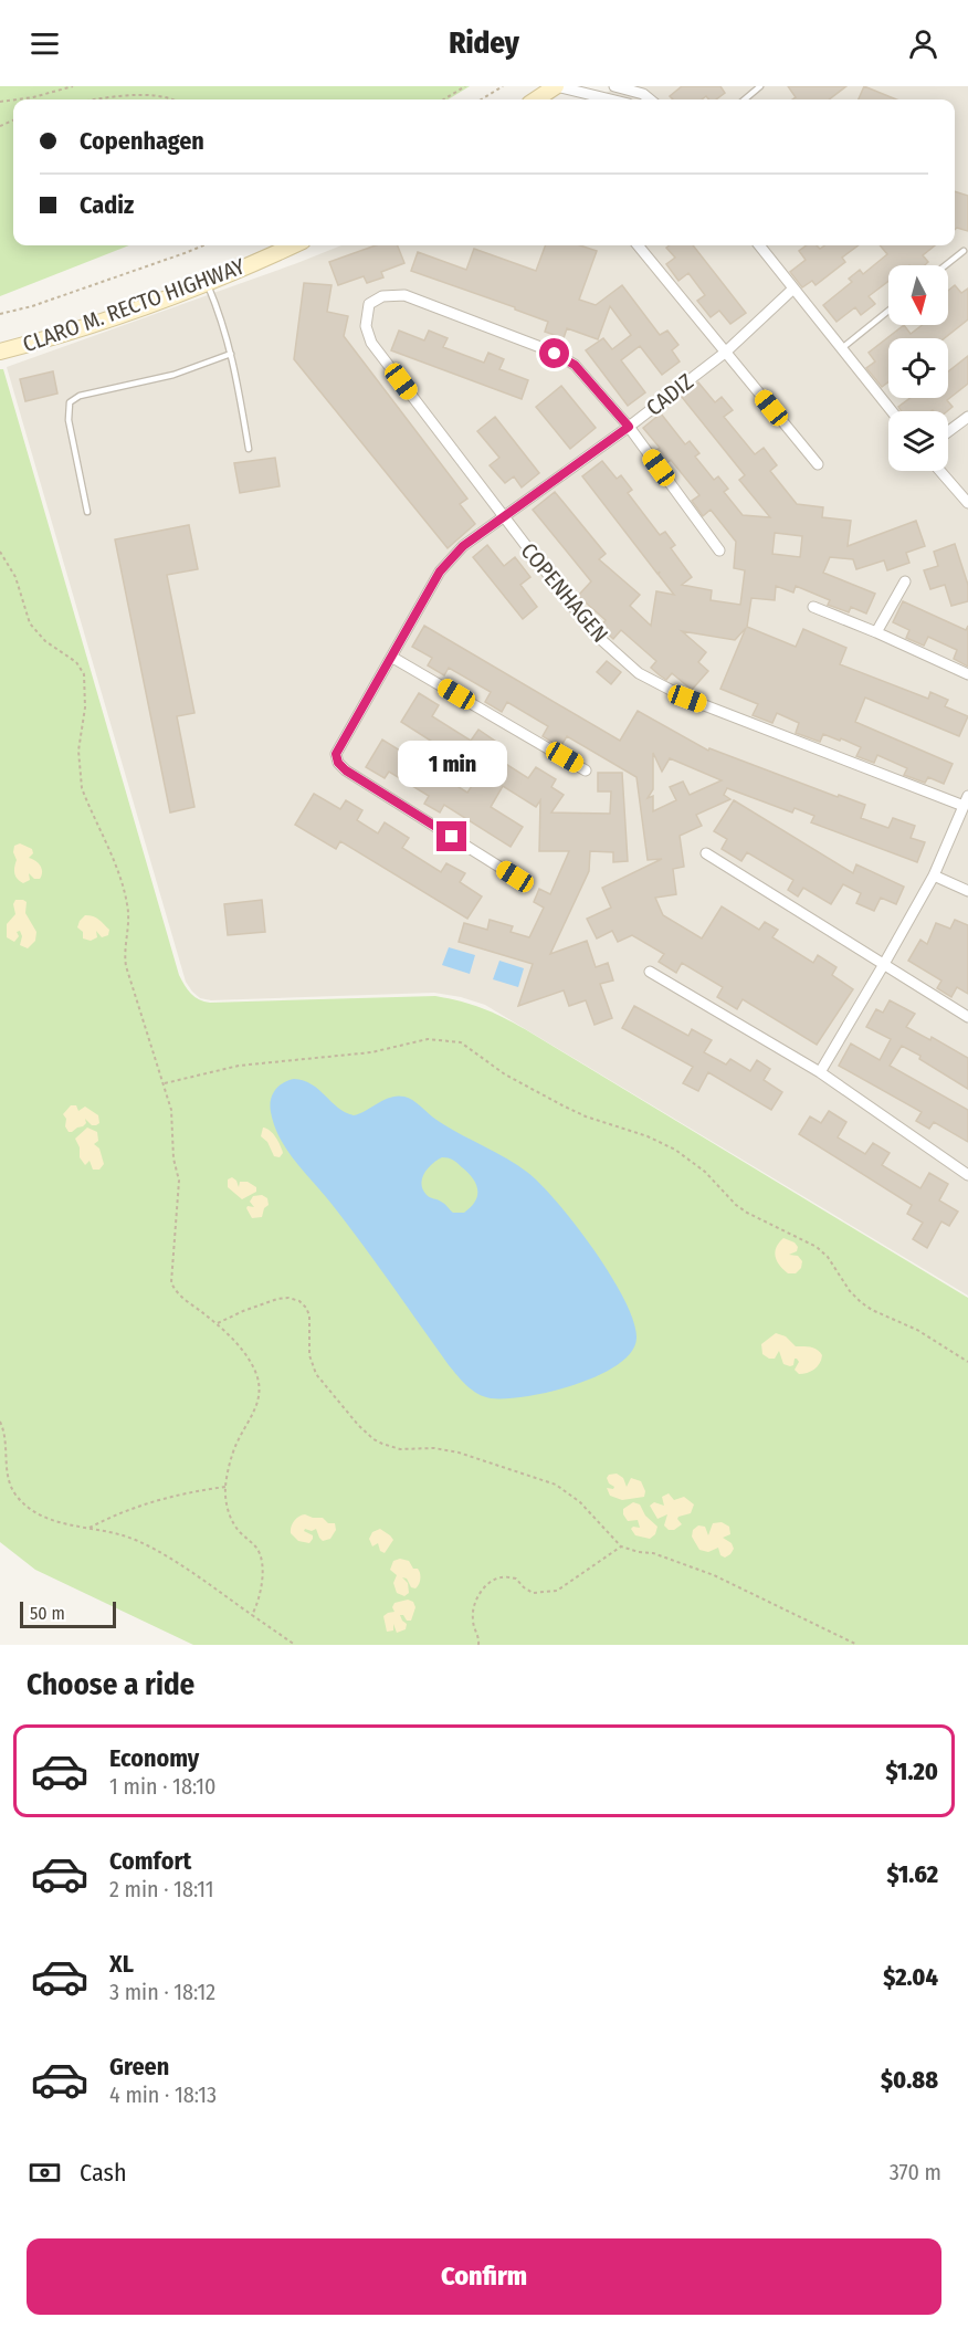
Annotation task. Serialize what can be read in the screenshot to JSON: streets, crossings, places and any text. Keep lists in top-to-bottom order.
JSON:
{
  "streets": {
    "main road": ["CLARO M. RECTO HIGHWAY"],
    "street": ["CADIZ", "COPENHAGEN"]
  },
  "crossings": [
    ["CADIZ", "COPENHAGEN"]
  ],
  "scale_bar": "50 m",
  "north": "bottom",
  "page": {
    "header": "Ridey",
    "banner": ["Copenhagen", "Cadiz"],
    "bubble": "1 min",
    "scale": "50 m",
    "heading": "Choose a ride",
    "list": [
      {
        "name": "Economy",
        "note": "1 min · 18:10",
        "value": "$1.20"
      },
      {
        "name": "Comfort",
        "note": "2 min · 18:11",
        "value": "$1.62"
      },
      {
        "name": "XL",
        "note": "3 min · 18:12",
        "value": "$2.04"
      },
      {
        "name": "Green",
        "note": "4 min · 18:13",
        "value": "$0.88"
      }
    ],
    "pay": ["Cash", "370 m"],
    "buttons": "Confirm"
  }
}
